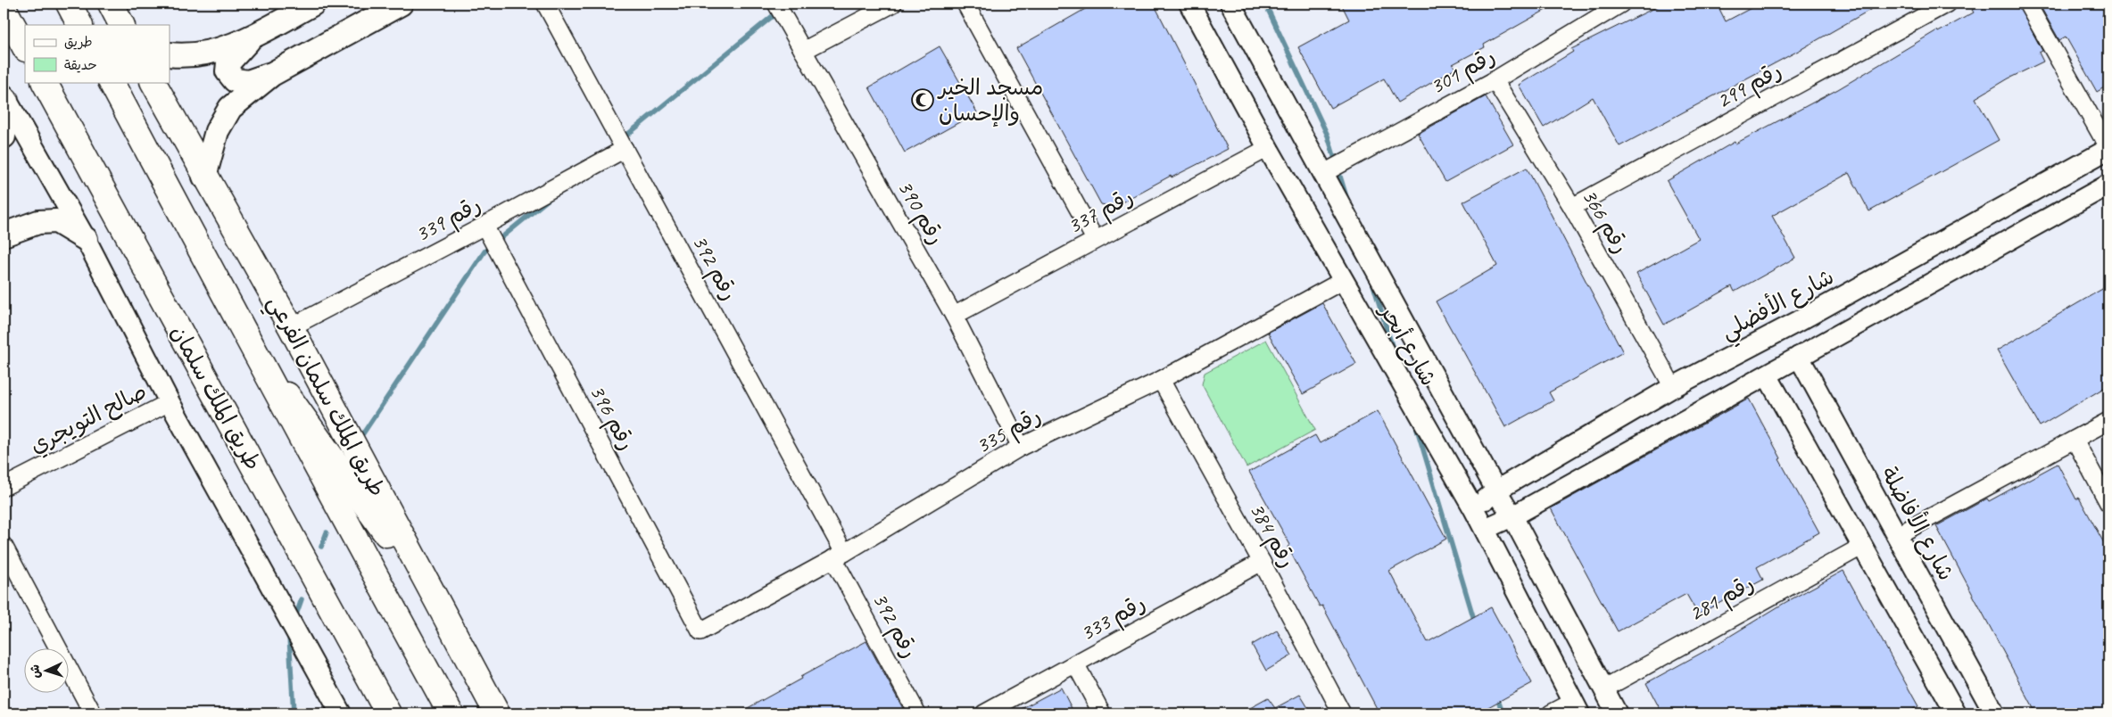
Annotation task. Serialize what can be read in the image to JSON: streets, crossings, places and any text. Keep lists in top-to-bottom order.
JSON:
{
  "streets": {
    "main road": ["طريق الملك سلمان الفرعي", "طريق الملك سلمان"],
    "street": [
      "رقم 301",
      "رقم 299",
      "رقم 337",
      "رقم 390",
      "رقم 339",
      "رقم 366",
      "رقم 392",
      "شارع الأفضلي",
      "شارع أبحر",
      "رقم 396",
      "صالح التويجري",
      "رقم 335",
      "شارع الأفاضلة",
      "رقم 384",
      "رقم 281",
      "رقم 333"
    ]
  },
  "crossings": [
    ["رقم 301", "رقم 366"],
    ["رقم 301", "شارع أبحر"],
    ["رقم 299", "رقم 366"],
    ["رقم 337", "رقم 390"],
    ["رقم 337", "شارع أبحر"],
    ["رقم 390", "رقم 335"],
    ["رقم 339", "رقم 392"],
    ["رقم 339", "طريق الملك سلمان الفرعي"],
    ["رقم 339", "رقم 396"],
    ["رقم 366", "شارع الأفضلي"],
    ["رقم 392", "رقم 335"],
    ["شارع الأفضلي", "شارع أبحر"],
    ["شارع أبحر", "رقم 335"],
    ["شارع أبحر", "رقم 281"],
    ["رقم 396", "رقم 335"],
    ["رقم 335", "رقم 384"],
    ["رقم 384", "رقم 333"]
  ],
  "places": {
    "mosque": ["مسجد الخير والإحسان"]
  },
  "legend": ["طريق", "حديقة"],
  "north": "left"
}
